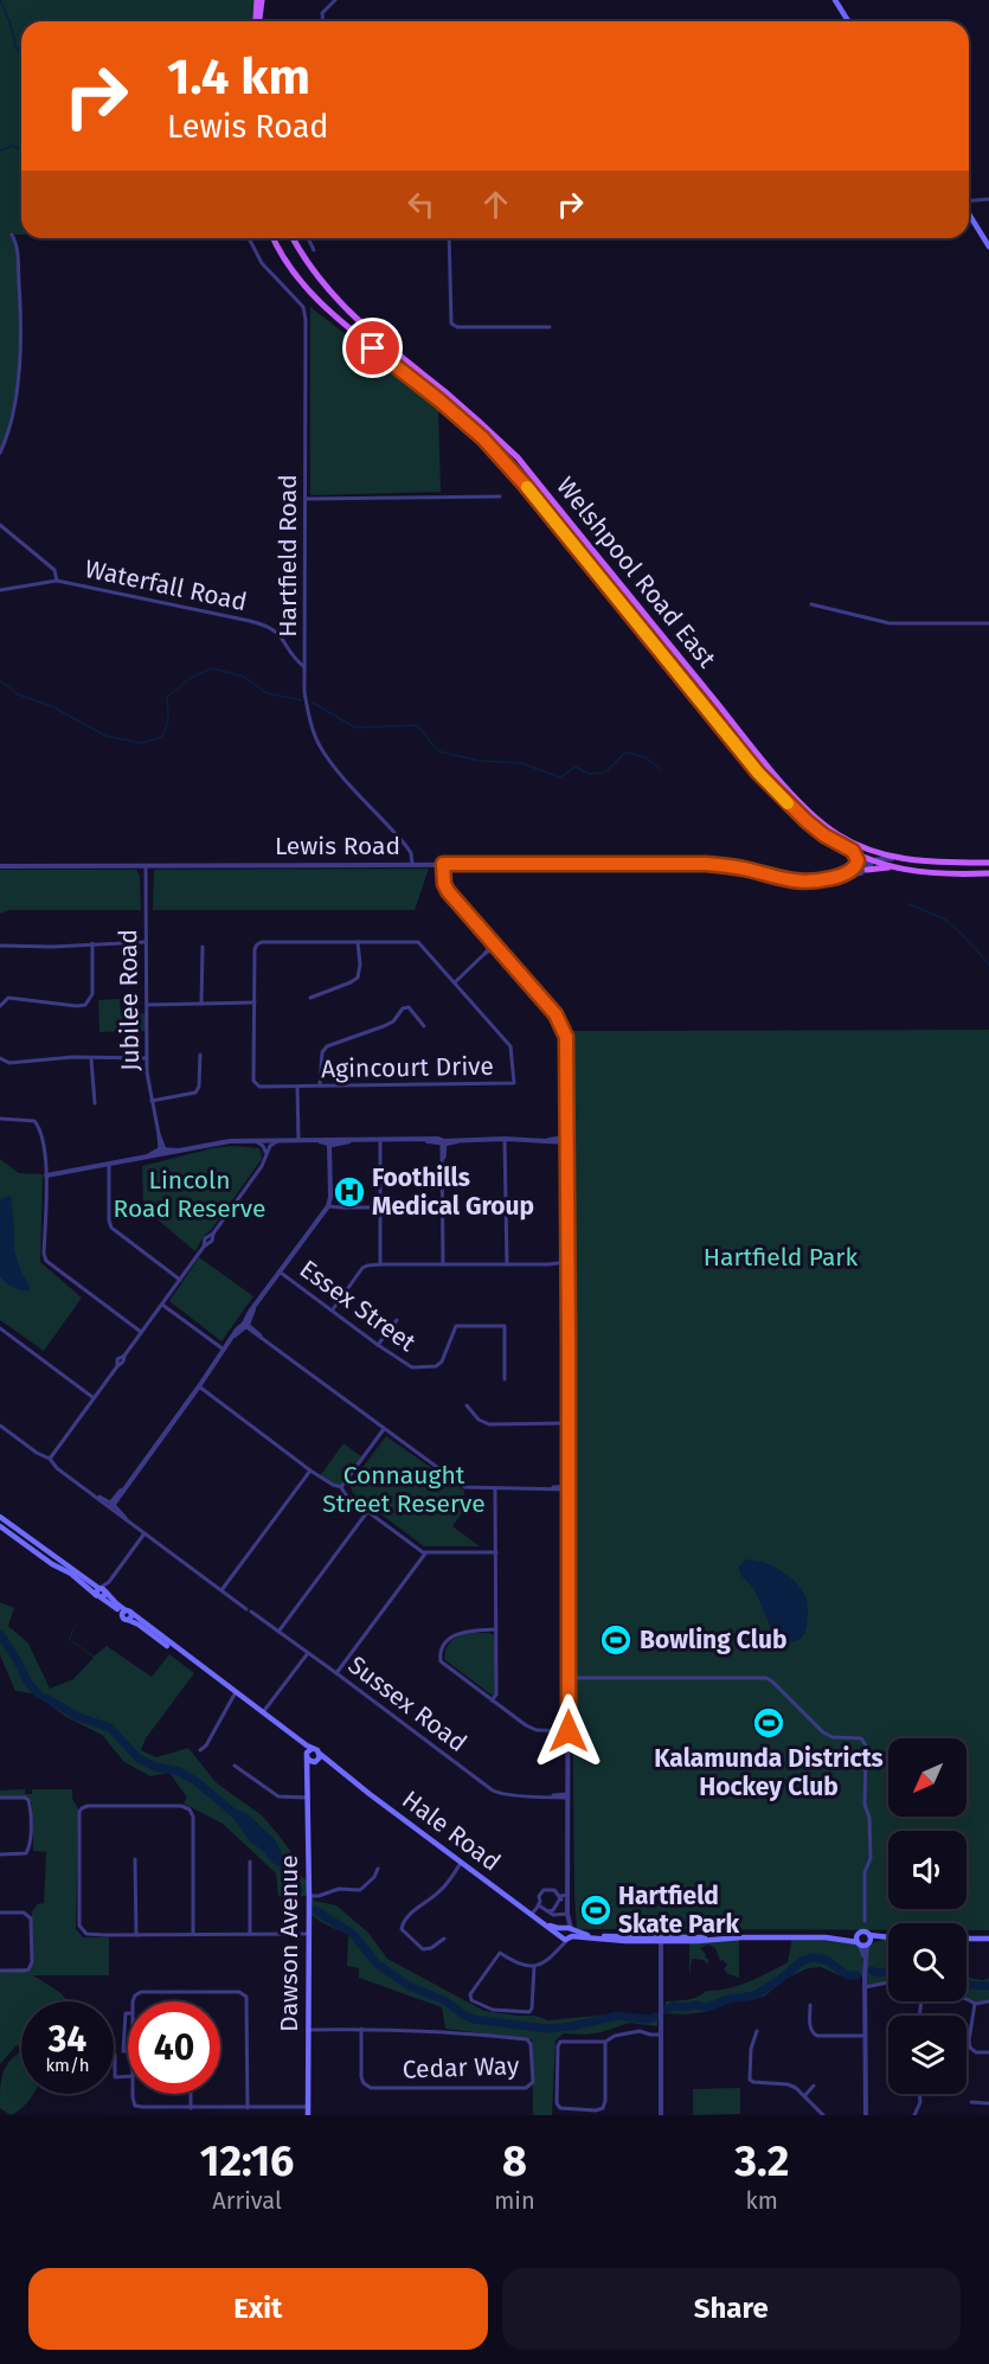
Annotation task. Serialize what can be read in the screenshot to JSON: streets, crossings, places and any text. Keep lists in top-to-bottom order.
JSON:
{
  "streets": {
    "main road": ["Welshpool Road East", "Hale Road", "Dawson Avenue"],
    "street": [
      "Hartfield Road",
      "Waterfall Road",
      "Lewis Road",
      "Jubilee Road",
      "Agincourt Drive",
      "Essex Street",
      "Sussex Road",
      "Cedar Way"
    ]
  },
  "crossings": [
    ["Hartfield Road", "Waterfall Road"],
    ["Hartfield Road", "Lewis Road"],
    ["Welshpool Road East", "Lewis Road"],
    ["Lewis Road", "Jubilee Road"],
    ["Dawson Avenue", "Cedar Way"]
  ],
  "parks": ["Lincoln Road Reserve", "Hartfield Park", "Connaught Street Reserve"],
  "places": {
    "hospital": ["Foothills Medical Group"],
    "sports": ["Bowling Club", "Kalamunda Districts Hockey Club", "Hartfield Skate Park"]
  },
  "north": "bottom left",
  "page": {
    "turn": ["1.4 km", "Lewis Road"],
    "speed": "34 km/h",
    "limit": "40",
    "eta": [
      "12:16",
      "Arrival",
      "8",
      "min",
      "3.2",
      "km"
    ],
    "buttons": ["Exit", "Share"]
  }
}
